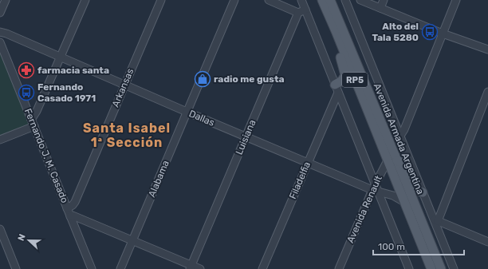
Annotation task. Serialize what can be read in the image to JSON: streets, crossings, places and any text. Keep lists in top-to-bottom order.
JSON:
{
  "streets": {
    "main road": ["RP5", "Avenida Armada Argentina"],
    "street": [
      "Arkansas",
      "Dallas",
      "Luisiana",
      "Fernando J. M. Casado",
      "Alabama",
      "Filadelfia",
      "Avenida Renault"
    ]
  },
  "crossings": [
    ["Arkansas", "Dallas"],
    ["Arkansas", "Fernando J. M. Casado"],
    ["Dallas", "Luisiana"],
    ["Dallas", "Avenida Armada Argentina"],
    ["Dallas", "Alabama"],
    ["Dallas", "Filadelfia"],
    ["Dallas", "Avenida Renault"],
    ["Avenida Armada Argentina", "Avenida Renault"]
  ],
  "districts": ["Santa Isabel 1ª Sección"],
  "places": {
    "bus stop": ["Alto del Tala 5280", "Fernando Casado 1971"],
    "pharmacy": ["farmacia santa"],
    "shop": ["radio me gusta"]
  },
  "scale_bar": "100 m",
  "north": "left"
}
